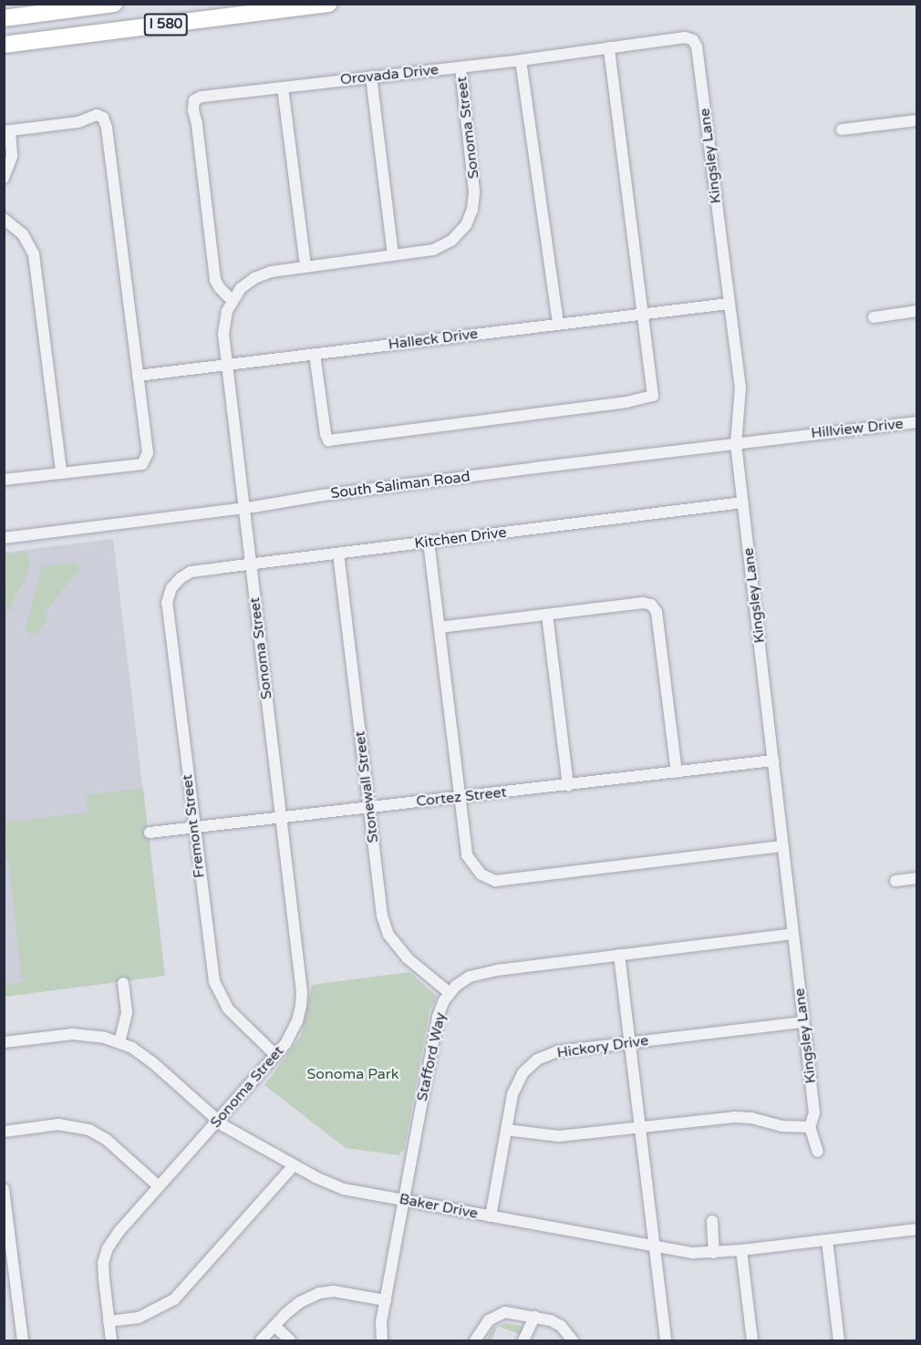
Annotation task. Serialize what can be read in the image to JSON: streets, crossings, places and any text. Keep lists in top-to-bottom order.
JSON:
{
  "streets": {
    "highway": ["I 580"],
    "street": [
      "Orovada Drive",
      "Sonoma Street",
      "Kingsley Lane",
      "Halleck Drive",
      "Hillview Drive",
      "South Saliman Road",
      "Kitchen Drive",
      "Stonewall Street",
      "Cortez Street",
      "Fremont Street",
      "Hickory Drive",
      "Stafford Way",
      "Baker Drive"
    ]
  },
  "crossings": [
    ["Orovada Drive", "Sonoma Street"],
    ["Orovada Drive", "Kingsley Lane"],
    ["Sonoma Street", "Halleck Drive"],
    ["Sonoma Street", "South Saliman Road"],
    ["Sonoma Street", "Kitchen Drive"],
    ["Sonoma Street", "Cortez Street"],
    ["Sonoma Street", "Fremont Street"],
    ["Sonoma Street", "Baker Drive"],
    ["Kingsley Lane", "Halleck Drive"],
    ["Kingsley Lane", "South Saliman Road"],
    ["Kingsley Lane", "Kitchen Drive"],
    ["Kingsley Lane", "Cortez Street"],
    ["Kingsley Lane", "Hickory Drive"],
    ["Kingsley Lane", "Stafford Way"],
    ["Hillview Drive", "South Saliman Road"],
    ["Kitchen Drive", "Stonewall Street"],
    ["Kitchen Drive", "Fremont Street"],
    ["Stonewall Street", "Cortez Street"],
    ["Stonewall Street", "Stafford Way"],
    ["Cortez Street", "Fremont Street"],
    ["Hickory Drive", "Baker Drive"],
    ["Stafford Way", "Baker Drive"]
  ],
  "parks": ["Sonoma Park"]
}
